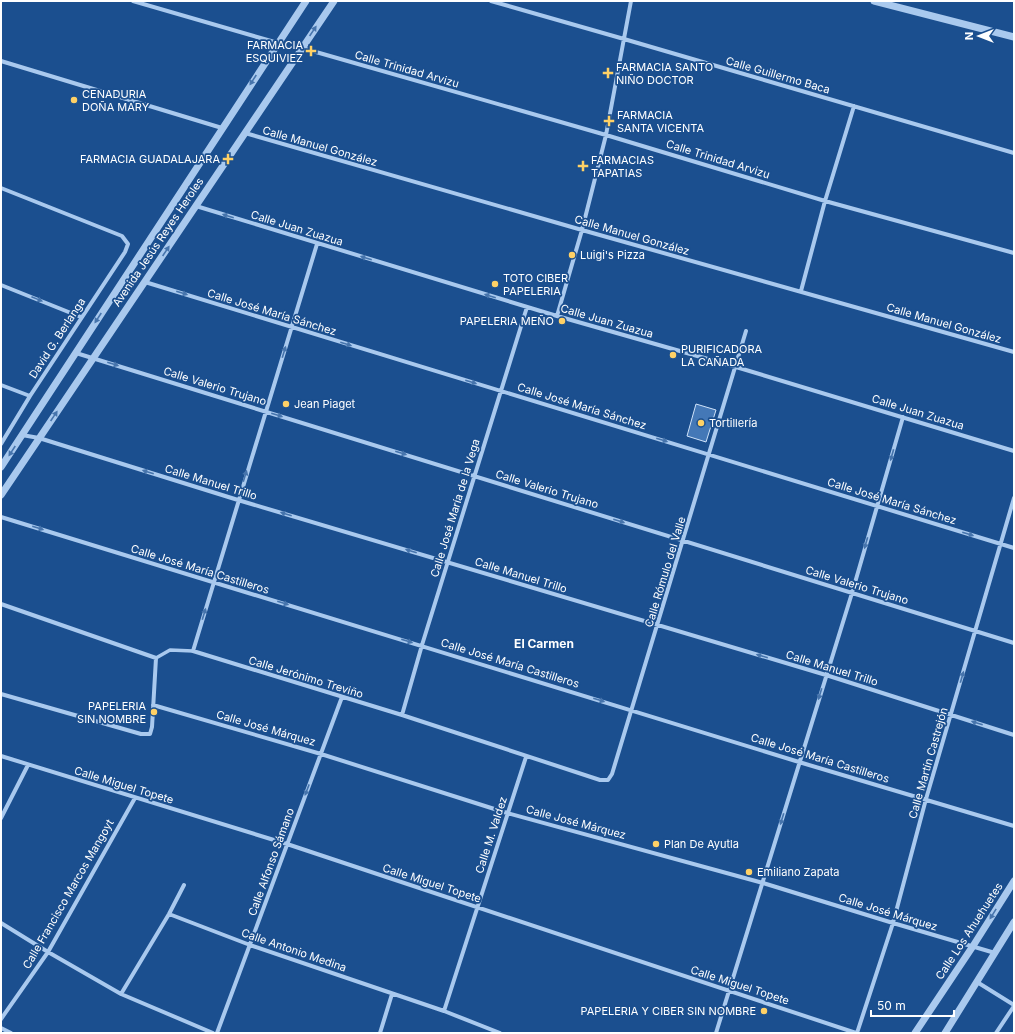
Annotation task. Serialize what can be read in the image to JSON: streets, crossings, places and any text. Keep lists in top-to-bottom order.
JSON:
{
  "streets": {
    "street": [
      "Calle Trinidad Arvizu",
      "Calle Guillermo Baca",
      "Calle Manuel González",
      "Calle Juan Zuazua",
      "Avenida Jesús Reyes Heroles",
      "Calle José María Sánchez",
      "David G. Berlanga",
      "Calle Valerio Trujano",
      "Calle Manuel Trillo",
      "Calle José María de la Vega",
      "Calle José María Castilleros",
      "Calle Rómulo del Valle",
      "Calle Jerónimo Treviño",
      "Calle José Márquez",
      "Calle Martín Castrejón",
      "Calle Miguel Topete",
      "Calle M. Valdez",
      "Calle Alfonso Sámano",
      "Calle Francisco Marcos Mangoyt",
      "Calle Los Ahuehuetes",
      "Calle Antonio Medina"
    ]
  },
  "crossings": [
    ["Calle Trinidad Arvizu", "Avenida Jesús Reyes Heroles"],
    ["Calle Manuel González", "Avenida Jesús Reyes Heroles"],
    ["Calle Juan Zuazua", "Avenida Jesús Reyes Heroles"],
    ["Calle Juan Zuazua", "Calle José María de la Vega"],
    ["Calle Juan Zuazua", "Calle Rómulo del Valle"],
    ["Avenida Jesús Reyes Heroles", "Calle José María Sánchez"],
    ["Avenida Jesús Reyes Heroles", "Calle Valerio Trujano"],
    ["Avenida Jesús Reyes Heroles", "Calle Manuel Trillo"],
    ["Calle José María Sánchez", "Calle José María de la Vega"],
    ["Calle José María Sánchez", "Calle Rómulo del Valle"],
    ["Calle José María Sánchez", "Calle Martín Castrejón"],
    ["Calle Valerio Trujano", "Calle José María de la Vega"],
    ["Calle Valerio Trujano", "Calle Rómulo del Valle"],
    ["Calle Valerio Trujano", "Calle Martín Castrejón"],
    ["Calle Manuel Trillo", "Calle José María de la Vega"],
    ["Calle Manuel Trillo", "Calle Rómulo del Valle"],
    ["Calle Manuel Trillo", "Calle Martín Castrejón"],
    ["Calle José María de la Vega", "Calle José María Castilleros"],
    ["Calle José María de la Vega", "Calle Jerónimo Treviño"],
    ["Calle José María Castilleros", "Calle Rómulo del Valle"],
    ["Calle José María Castilleros", "Calle Martín Castrejón"],
    ["Calle Rómulo del Valle", "Calle Jerónimo Treviño"],
    ["Calle Jerónimo Treviño", "Calle M. Valdez"],
    ["Calle Jerónimo Treviño", "Calle Alfonso Sámano"],
    ["Calle José Márquez", "Calle Martín Castrejón"],
    ["Calle José Márquez", "Calle M. Valdez"],
    ["Calle José Márquez", "Calle Alfonso Sámano"],
    ["Calle José Márquez", "Calle Los Ahuehuetes"],
    ["Calle Martín Castrejón", "Calle Miguel Topete"],
    ["Calle Miguel Topete", "Calle M. Valdez"],
    ["Calle Miguel Topete", "Calle Alfonso Sámano"],
    ["Calle Miguel Topete", "Calle Francisco Marcos Mangoyt"],
    ["Calle M. Valdez", "Calle Antonio Medina"],
    ["Calle Alfonso Sámano", "Calle Antonio Medina"]
  ],
  "one_way": [
    "Calle Juan Zuazua",
    "Calle José María Sánchez",
    "Calle Valerio Trujano",
    "Calle Manuel Trillo",
    "Calle José María Castilleros"
  ],
  "districts": ["El Carmen"],
  "places": {
    "health": [
      "FARMACIA ESQUIVIEZ",
      "FARMACIA SANTO NIÑO DOCTOR",
      "FARMACIA SANTA VICENTA",
      "FARMACIA GUADALAJARA",
      "FARMACIAS TAPATIAS"
    ],
    "other": [
      "CENADURIA DOÑA MARY",
      "Luigi's Pizza",
      "TOTO CIBER PAPELERIA",
      "PAPELERIA MEÑO",
      "PURIFICADORA LA CAÑADA",
      "Jean Piaget",
      "Tortillería",
      "PAPELERIA SIN NOMBRE",
      "Plan De Ayutla",
      "Emiliano Zapata",
      "PAPELERIA Y CIBER SIN NOMBRE"
    ]
  },
  "scale_bar": "50 m",
  "north": "left"
}
